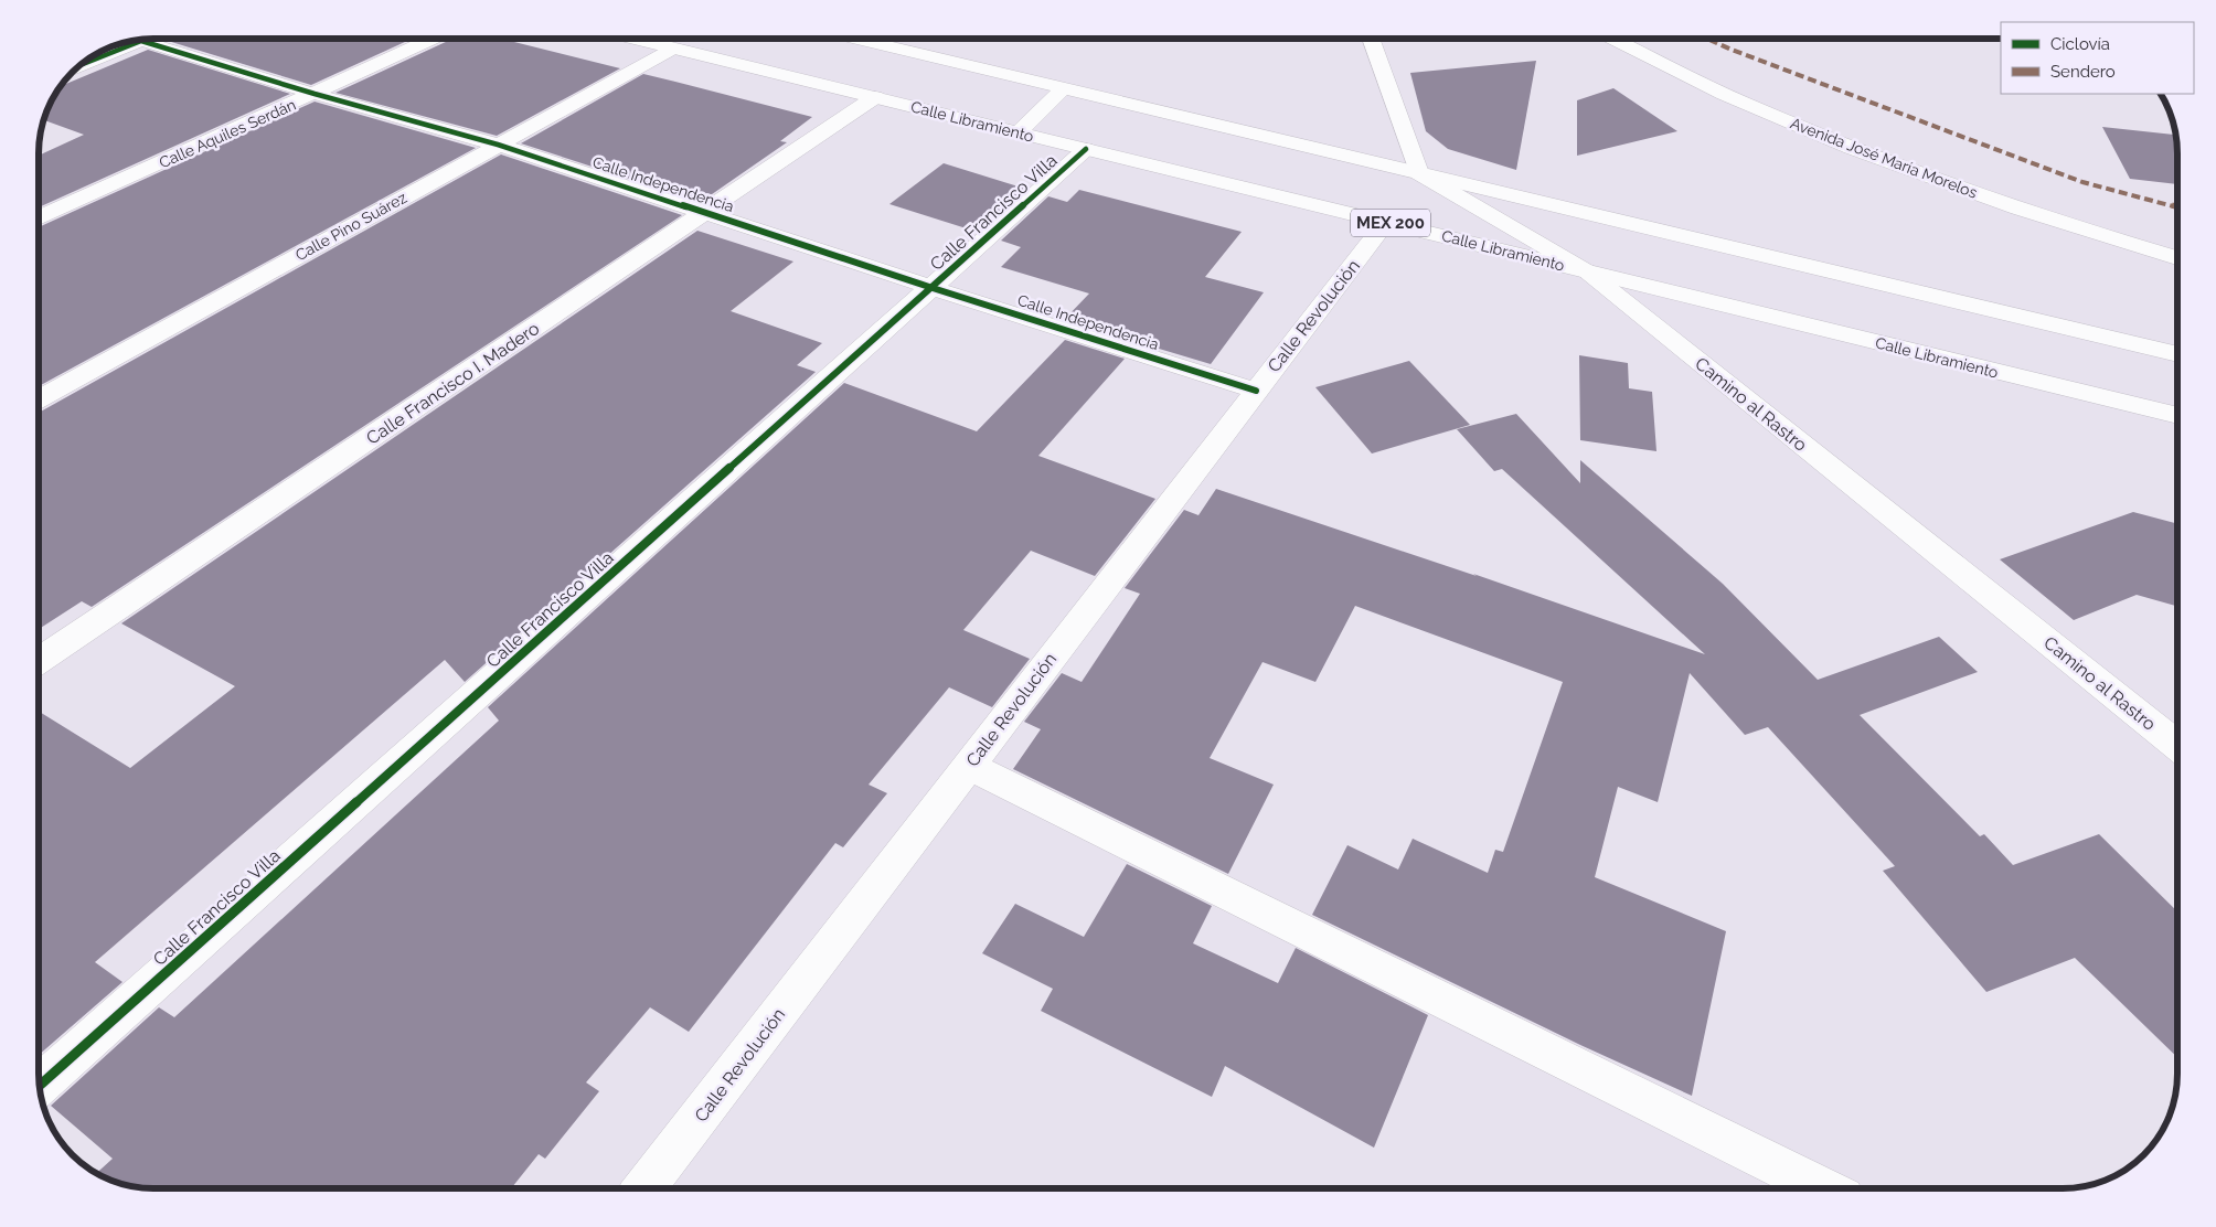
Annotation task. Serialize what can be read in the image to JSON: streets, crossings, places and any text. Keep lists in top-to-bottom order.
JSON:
{
  "streets": {
    "main road": [
      "Calle Libramiento",
      "Calle Aquiles Serdán",
      "Avenida José María Morelos",
      "Calle Independencia",
      "Calle Francisco Villa",
      "MEX 200",
      "Calle Pino Suárez",
      "Calle Revolución",
      "Calle Francisco I. Madero",
      "Camino al Rastro"
    ]
  },
  "crossings": [
    ["Calle Libramiento", "Calle Francisco Villa"],
    ["Calle Libramiento", "Calle Pino Suárez"],
    ["Calle Libramiento", "Calle Revolución"],
    ["Calle Libramiento", "Calle Francisco I. Madero"],
    ["Calle Libramiento", "Camino al Rastro"],
    ["Calle Aquiles Serdán", "Calle Independencia"],
    ["Calle Independencia", "Calle Francisco Villa"],
    ["Calle Independencia", "Calle Pino Suárez"],
    ["Calle Independencia", "Calle Revolución"],
    ["Calle Independencia", "Calle Francisco I. Madero"]
  ],
  "legend": ["Ciclovía", "Sendero"]
}
